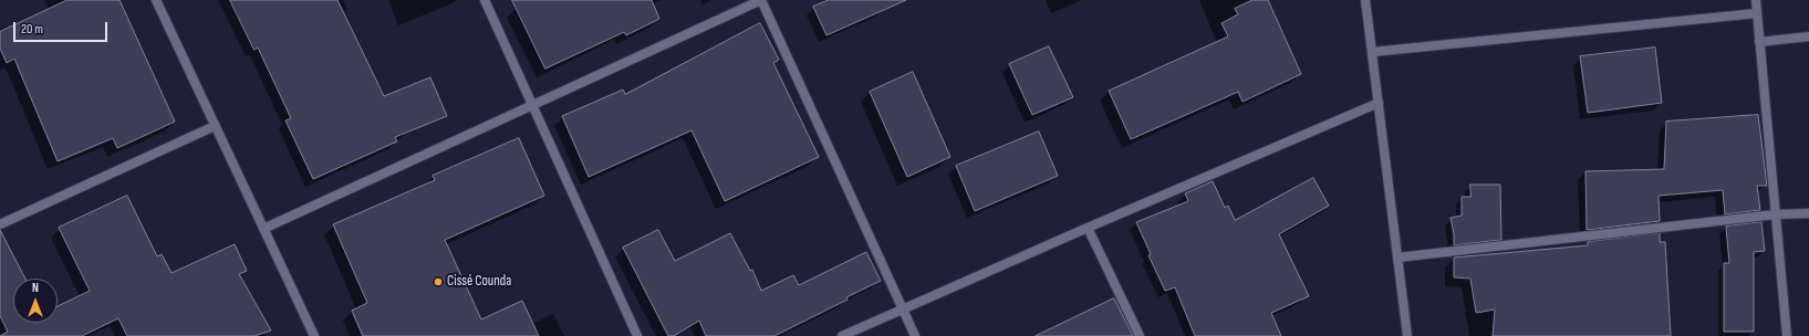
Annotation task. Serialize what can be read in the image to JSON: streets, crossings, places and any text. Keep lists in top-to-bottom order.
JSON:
{
  "places": ["Cissé Counda"],
  "scale_bar": "20 m",
  "north": "top"
}
